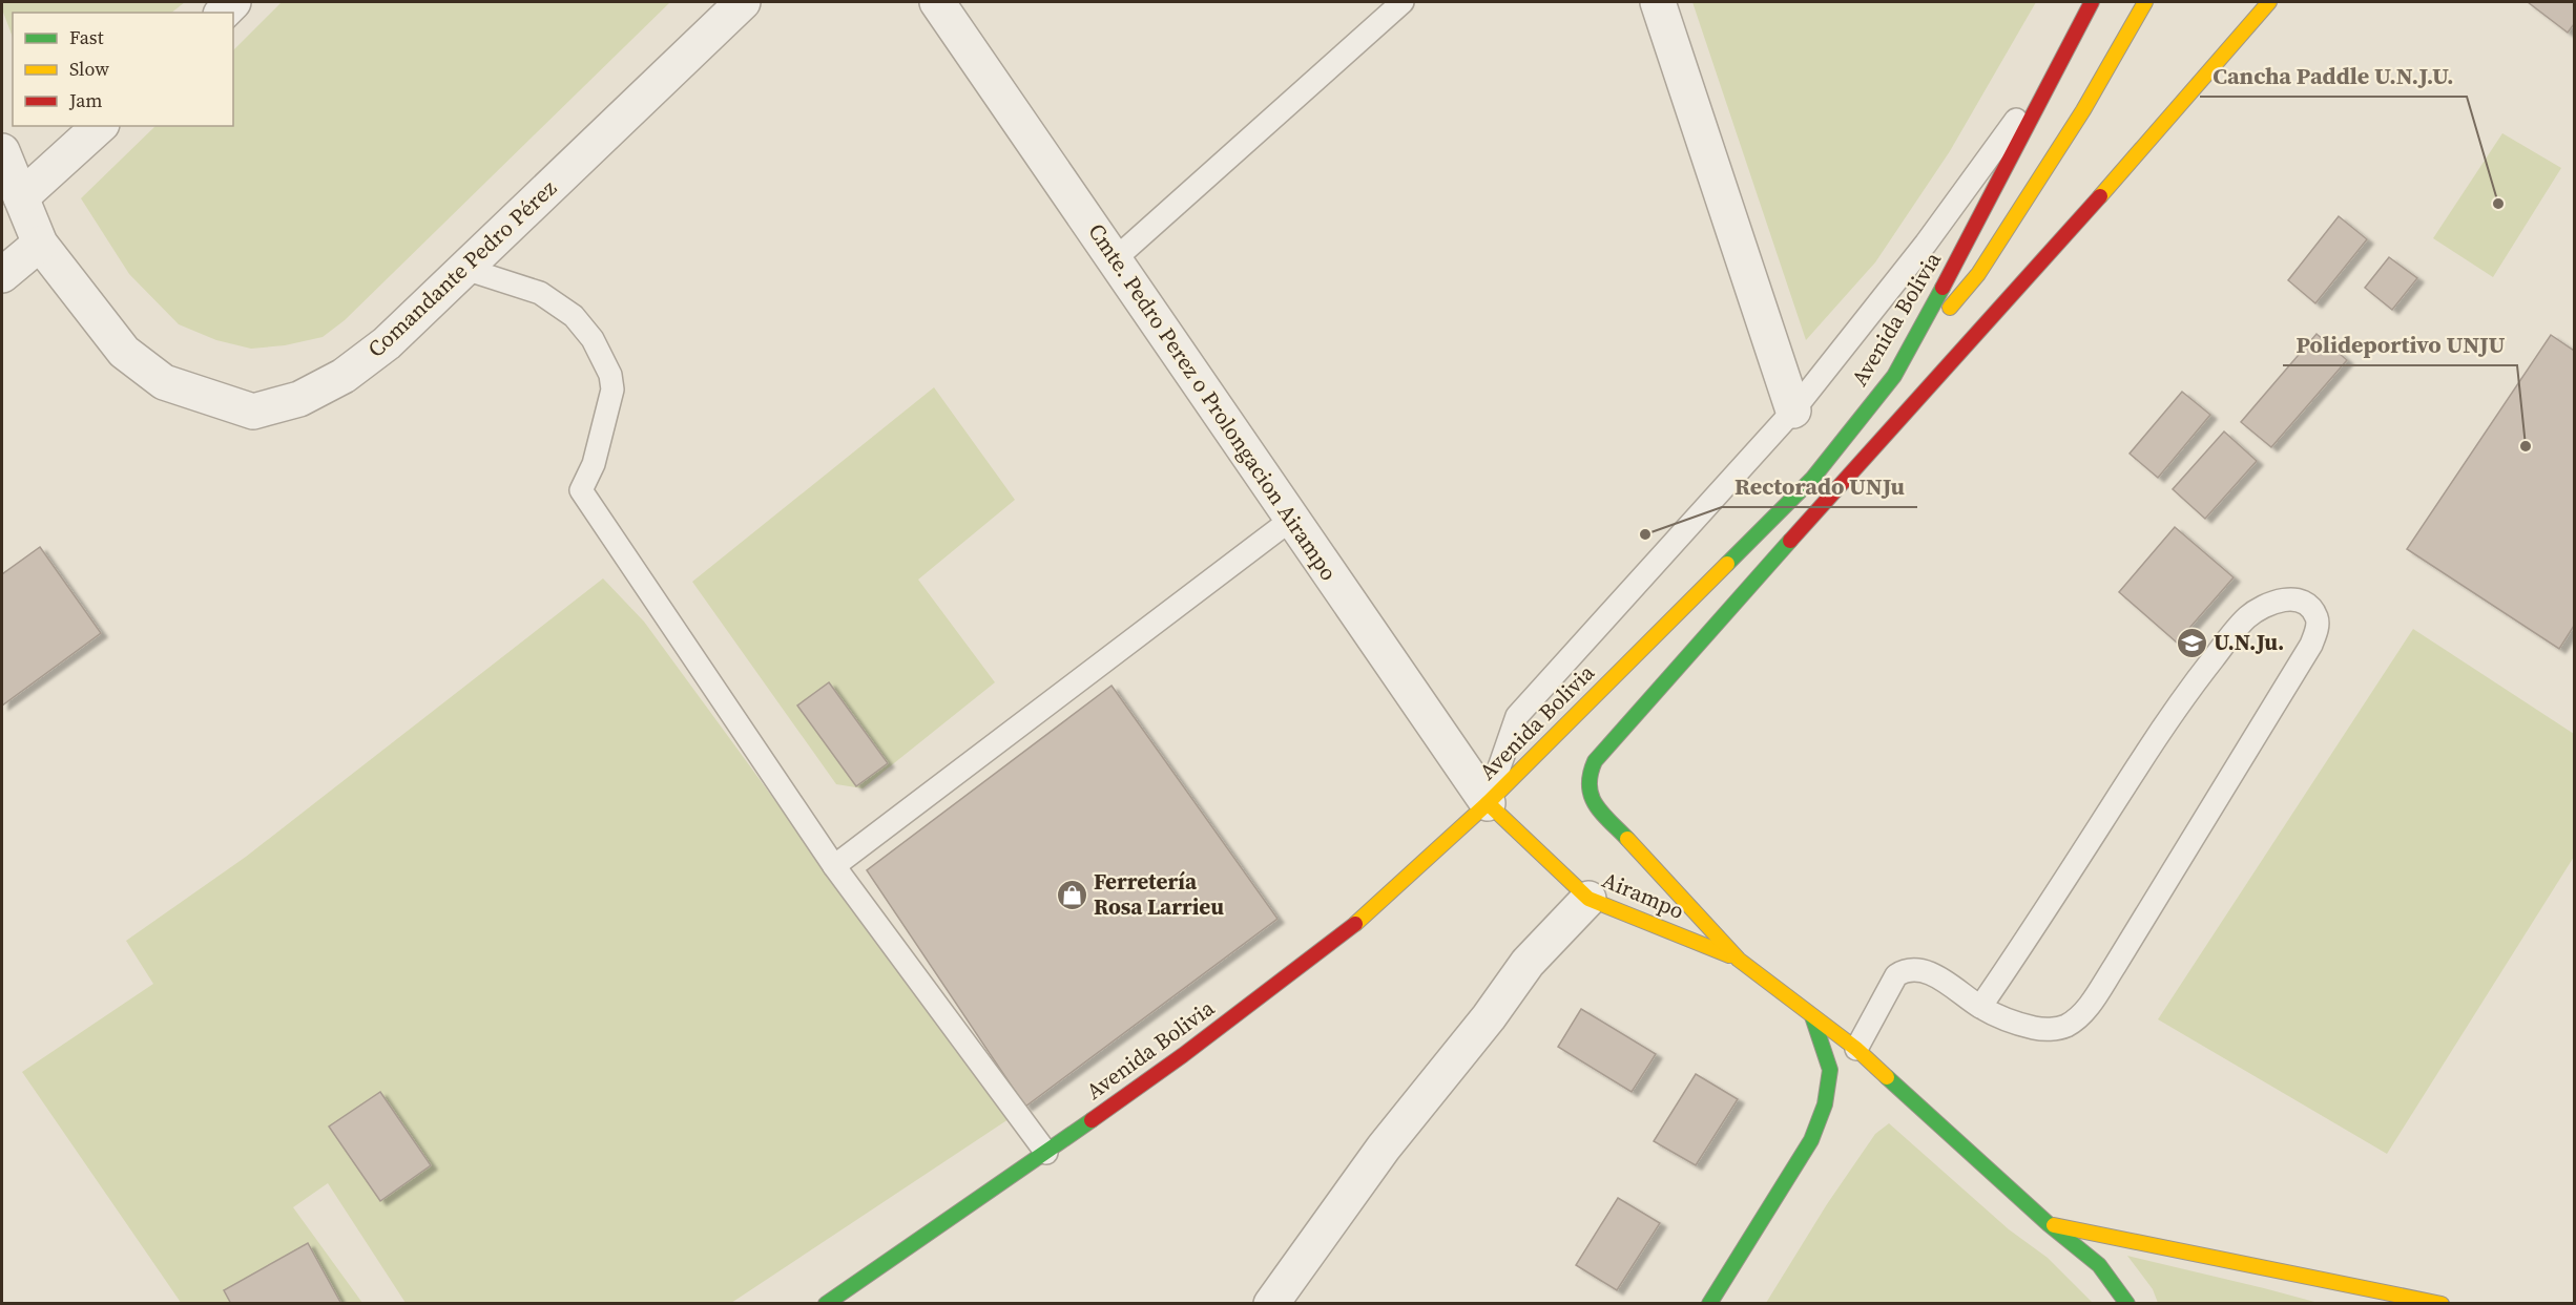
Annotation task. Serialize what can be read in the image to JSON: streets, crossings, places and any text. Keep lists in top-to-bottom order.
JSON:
{
  "streets": {
    "main road": ["Avenida Bolivia", "Airampo"],
    "street": ["Comandante Pedro Pérez", "Cmte. Pedro Perez o Prolongacion Airampo"]
  },
  "crossings": [
    ["Avenida Bolivia", "Cmte. Pedro Perez o Prolongacion Airampo"],
    ["Avenida Bolivia", "Airampo"],
    ["Cmte. Pedro Perez o Prolongacion Airampo", "Airampo"]
  ],
  "places": {
    "other": ["Cancha Paddle U.N.J.U.", "Polideportivo UNJU", "Rectorado UNJu"],
    "school or university": ["U.N.Ju."],
    "shop": ["Ferretería Rosa Larrieu"]
  },
  "legend": ["Fast", "Slow", "Jam"]
}
